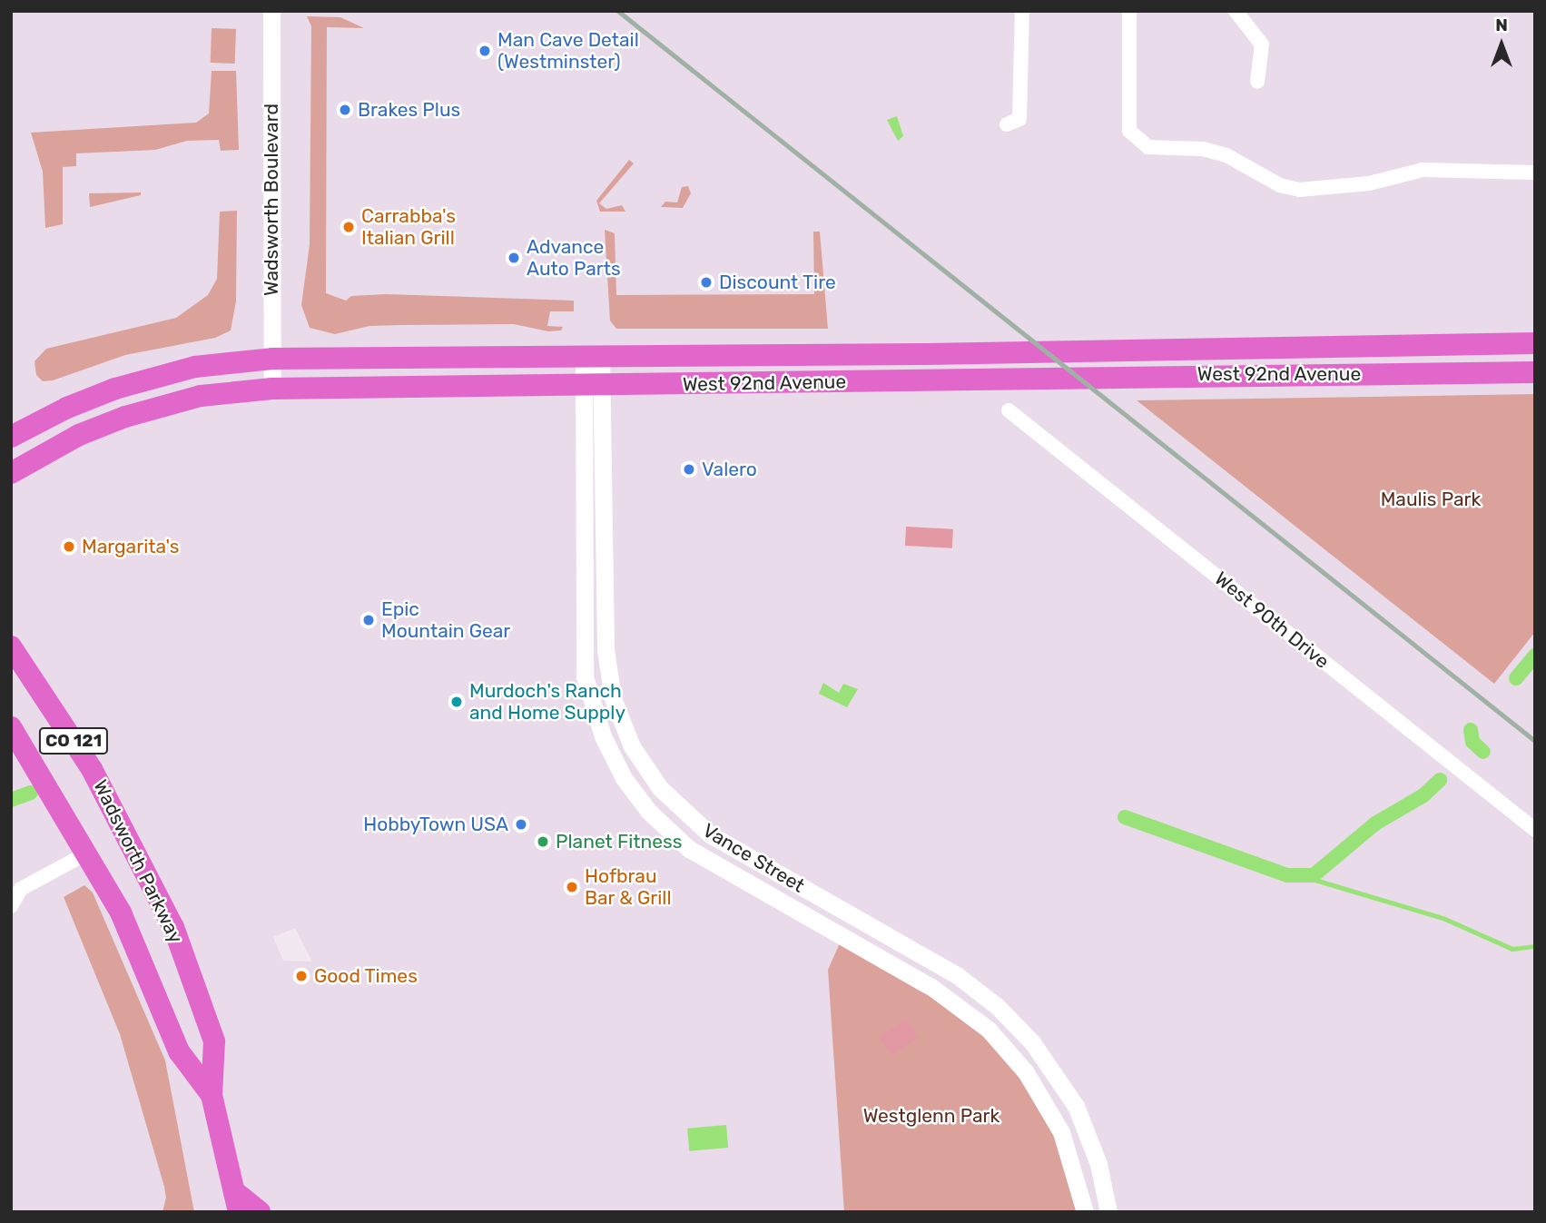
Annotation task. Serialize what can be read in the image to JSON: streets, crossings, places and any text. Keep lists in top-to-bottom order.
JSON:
{
  "streets": {
    "main road": ["West 92nd Avenue", "CO 121", "Wadsworth Parkway"],
    "street": ["Wadsworth Boulevard", "West 90th Drive", "Vance Street"]
  },
  "crossings": [
    ["Wadsworth Boulevard", "West 92nd Avenue"],
    ["West 92nd Avenue", "Vance Street"]
  ],
  "parks": ["Maulis Park", "Westglenn Park"],
  "places": [
    "Man Cave Detail (Westminster)",
    "Brakes Plus",
    "Carrabba's Italian Grill",
    "Advance Auto Parts",
    "Discount Tire",
    "Valero",
    "Margarita's",
    "Epic Mountain Gear",
    "Murdoch's Ranch and Home Supply",
    "HobbyTown USA",
    "Planet Fitness",
    "Hofbrau Bar & Grill",
    "Good Times"
  ],
  "north": "top"
}
